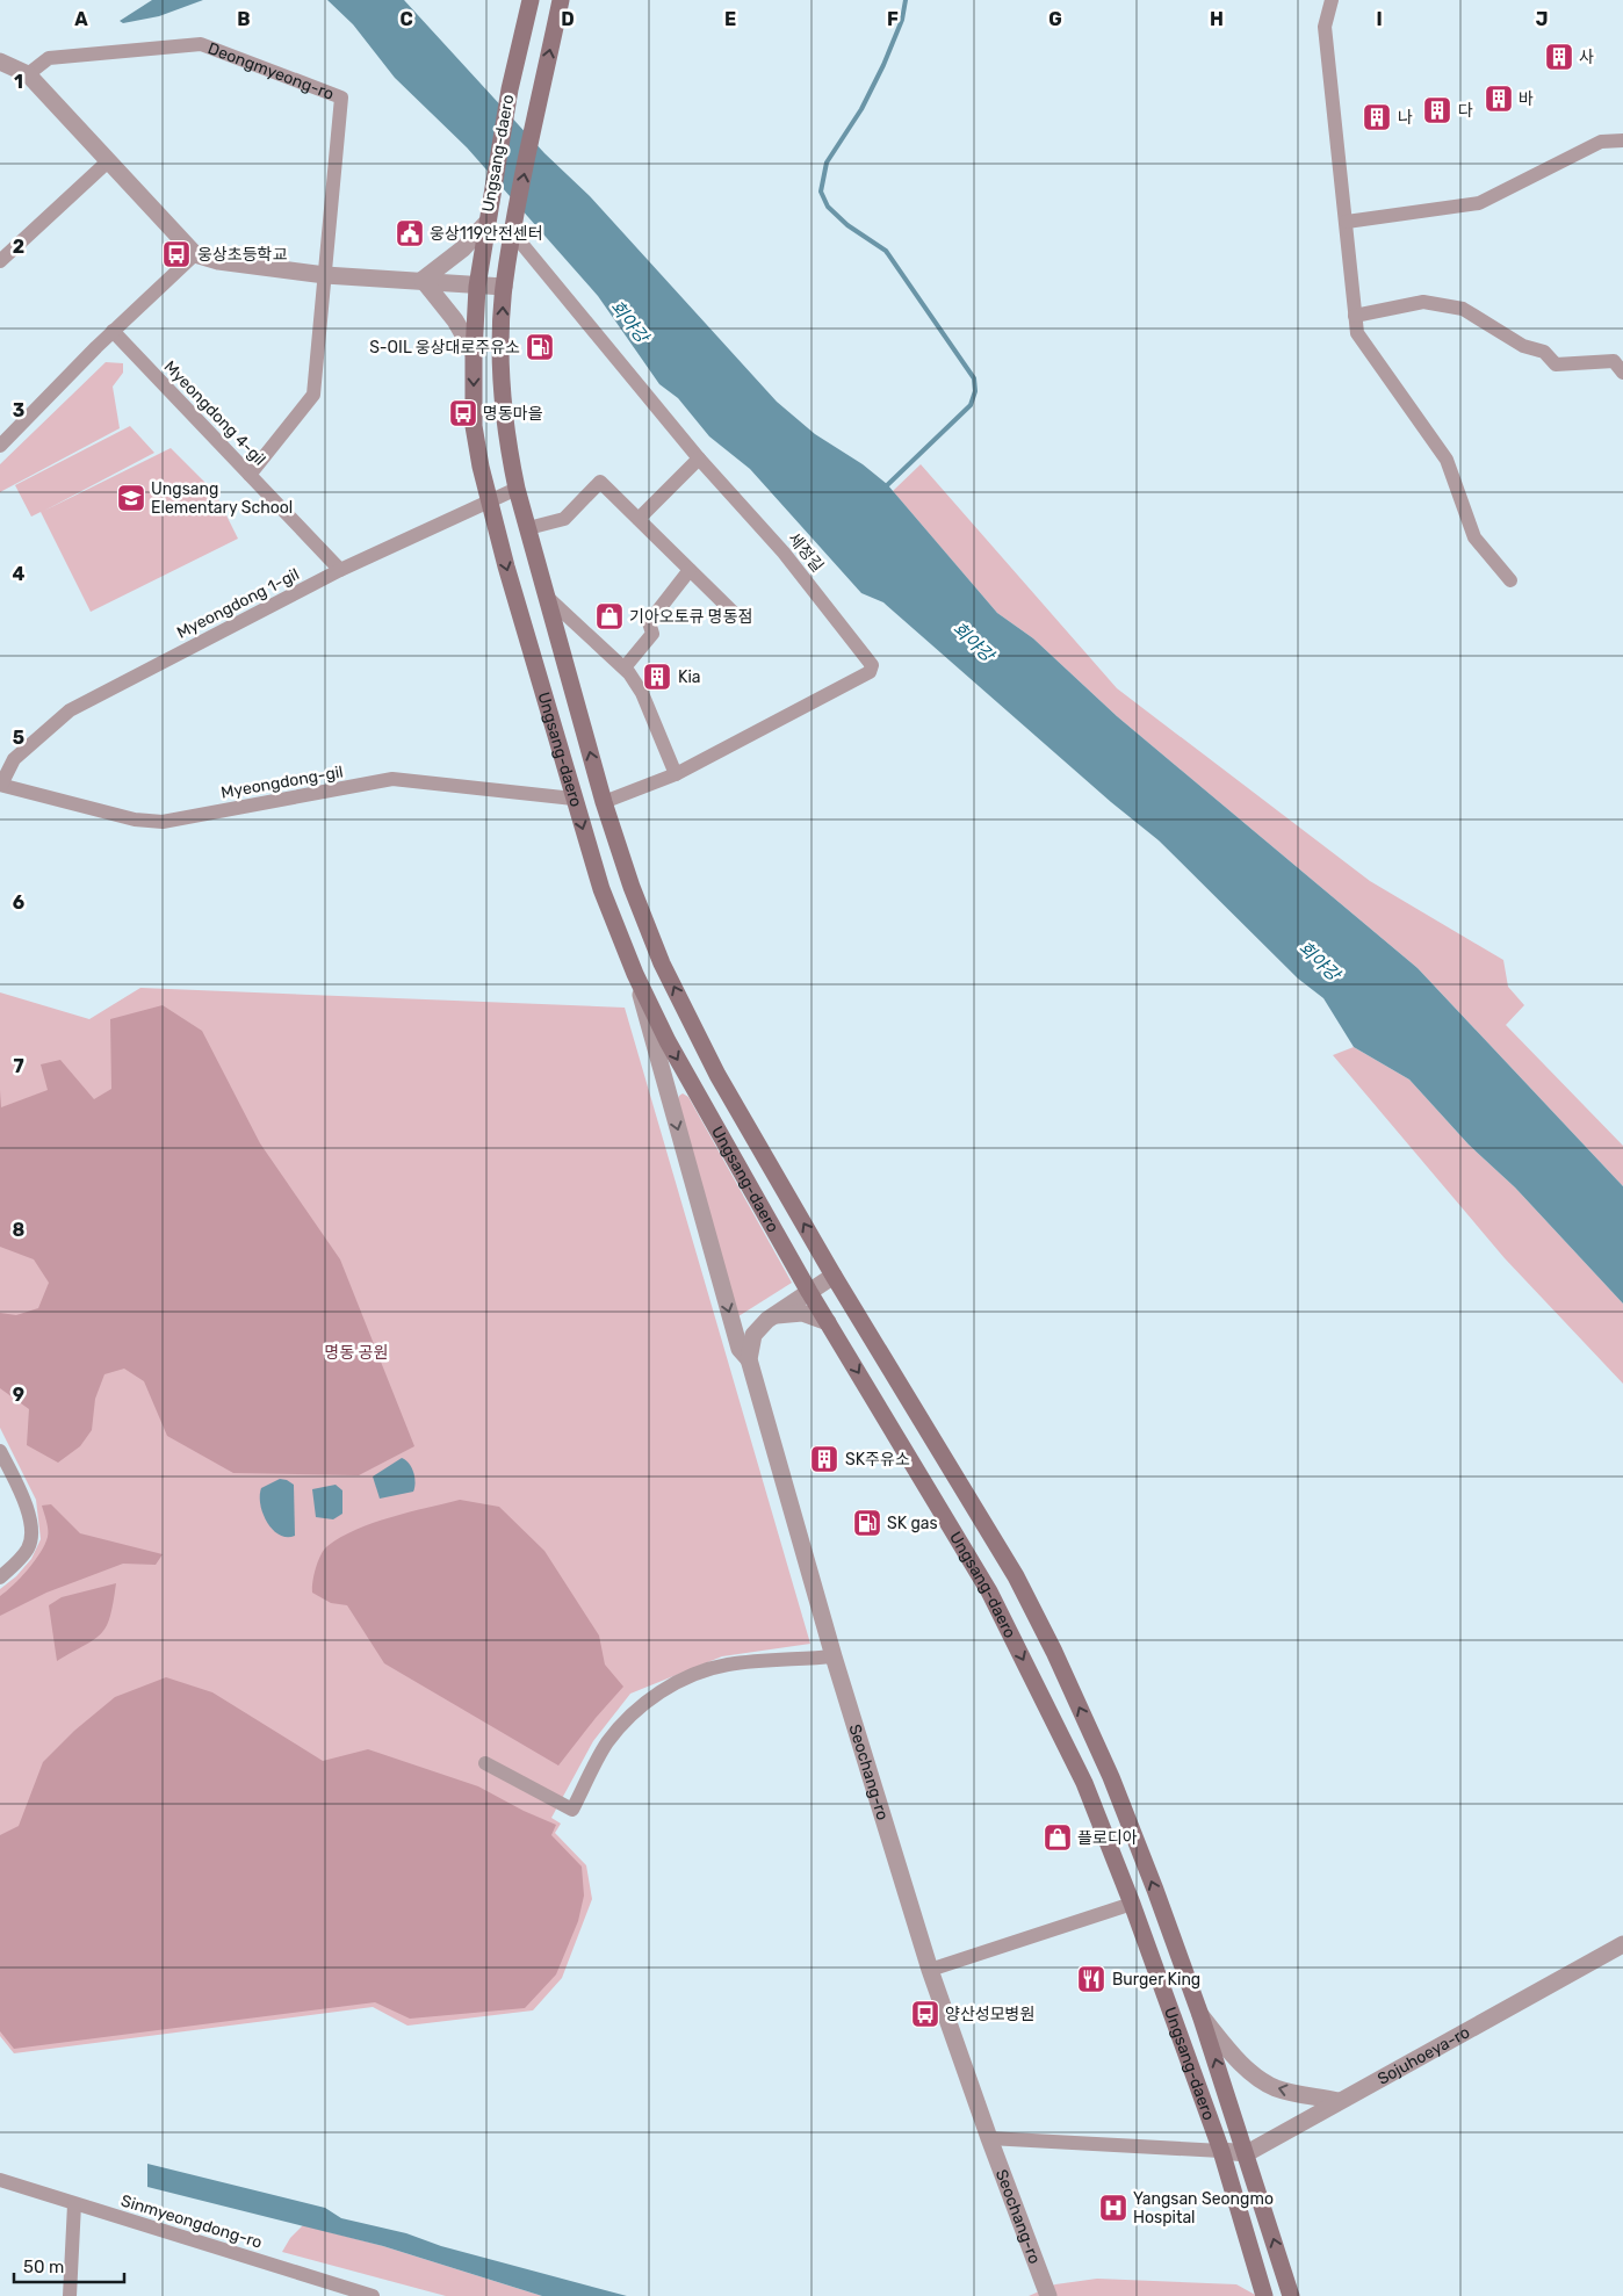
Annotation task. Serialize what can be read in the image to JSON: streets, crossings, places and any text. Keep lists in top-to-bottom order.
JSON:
{
  "streets": {
    "main road": ["Ungsang-daero"],
    "street": [
      "Deongmyeong-ro",
      "Myeongdong 4-gil",
      "세정길",
      "Myeongdong 1-gil",
      "Myeongdong-gil",
      "Seochang-ro",
      "Sojuhoeya-ro",
      "Sinmyeongdong-ro"
    ]
  },
  "crossings": [
    ["Deongmyeong-ro", "Myeongdong 4-gil"],
    ["Ungsang-daero", "세정길"],
    ["Ungsang-daero", "Myeongdong 1-gil"],
    ["Ungsang-daero", "Myeongdong-gil"],
    ["Ungsang-daero", "Seochang-ro"],
    ["Ungsang-daero", "Sojuhoeya-ro"],
    ["Myeongdong 4-gil", "Myeongdong 1-gil"],
    ["Myeongdong 1-gil", "Myeongdong-gil"]
  ],
  "water": ["회야강"],
  "parks": ["명동 공원"],
  "places": {
    "building": [
      "사",
      "바",
      "다",
      "나",
      "Kia",
      "SK주유소"
    ],
    "public building": ["웅상119안전센터"],
    "bus stop": ["웅상초등학교", "명동마을", "양산성모병원"],
    "fuel station": ["S-OIL 웅상대로주유소", "SK gas"],
    "school or university": ["Ungsang Elementary School"],
    "shop": ["기아오토큐 명동점", "플로디아"],
    "restaurant": ["Burger King"],
    "hospital": ["Yangsan Seongmo Hospital"]
  },
  "scale_bar": "50 m",
  "grid": {
    "columns": [
      "A",
      "B",
      "C",
      "D",
      "E",
      "F",
      "G",
      "H",
      "I",
      "J"
    ],
    "rows": [
      "1",
      "2",
      "3",
      "4",
      "5",
      "6",
      "7",
      "8",
      "9"
    ]
  }
}
